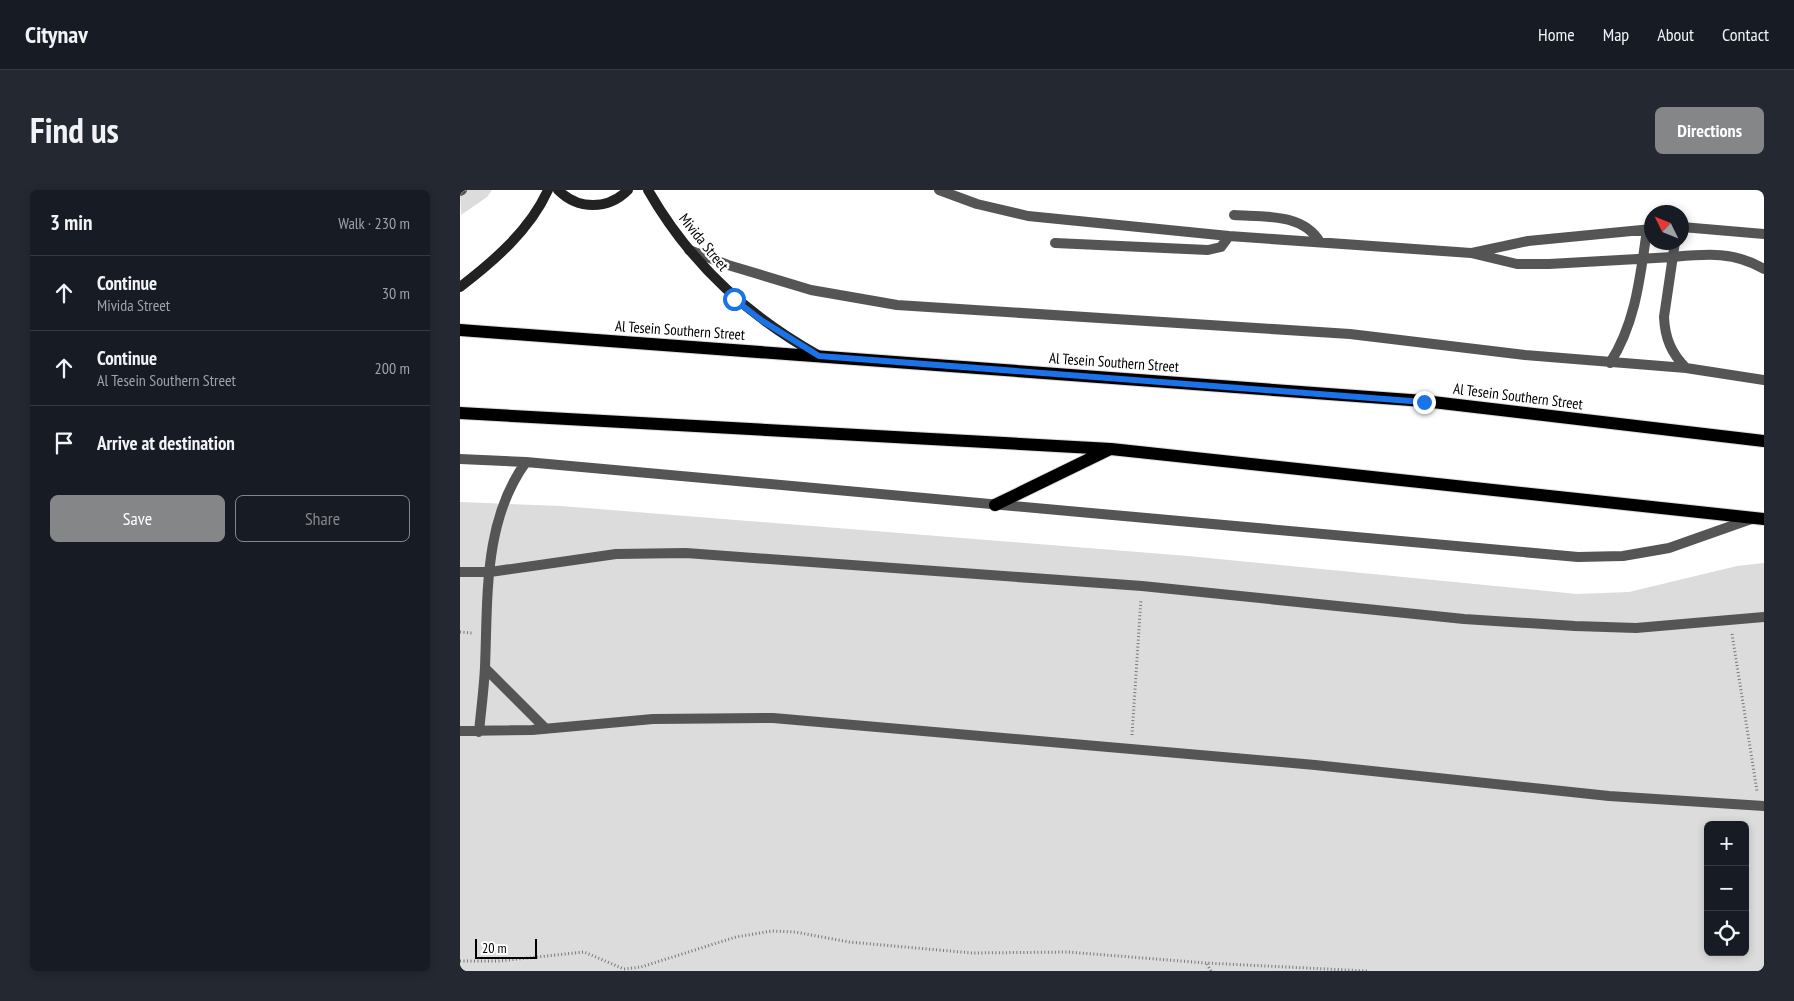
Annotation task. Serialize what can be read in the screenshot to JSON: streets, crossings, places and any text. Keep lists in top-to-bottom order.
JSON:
{
  "streets": {
    "main road": ["Al Tesein Southern Street"],
    "street": ["Mivida Street"]
  },
  "crossings": [
    ["Mivida Street", "Al Tesein Southern Street"]
  ],
  "scale_bar": "20 m",
  "north": "top left",
  "page": {
    "header": "Citynav",
    "nav": [
      "Home",
      "Map",
      "About",
      "Contact"
    ],
    "title": "Find us",
    "buttons": [
      "Directions",
      ["Save", "Share"]
    ],
    "heading": ["3 min", "Walk · 230 m"],
    "list": [
      ["Continue", "Mivida Street", "30 m"],
      ["Continue", "Al Tesein Southern Street", "200 m"],
      "Arrive at destination"
    ],
    "map_buttons": ["+", "−"],
    "scale": "20 m"
  }
}
